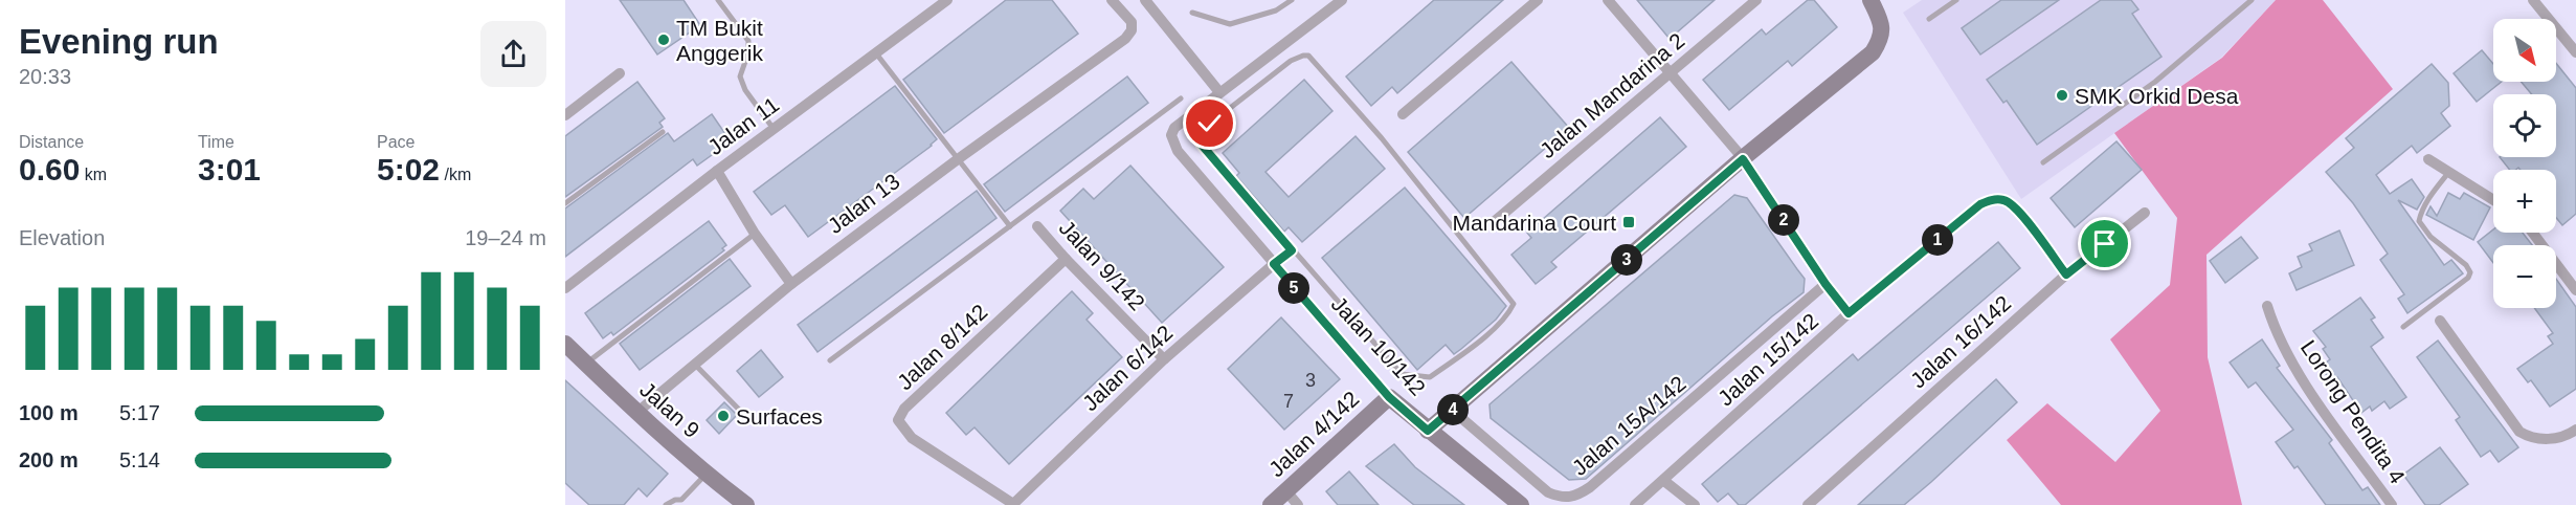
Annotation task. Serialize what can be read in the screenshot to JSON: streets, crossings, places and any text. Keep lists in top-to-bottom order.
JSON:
{
  "streets": {
    "street": [
      "Jalan Mandarina 2",
      "Jalan 11",
      "Jalan 13",
      "Jalan 9/142",
      "Jalan 16/142",
      "Jalan 10/142",
      "Jalan 8/142",
      "Jalan 15/142",
      "Jalan 6/142",
      "Jalan 9",
      "Lorong Pendita 4",
      "Jalan 15A/142",
      "Jalan 4/142"
    ]
  },
  "crossings": [
    ["Jalan 13", "Jalan 9"],
    ["Jalan 9/142", "Jalan 8/142"],
    ["Jalan 9/142", "Jalan 6/142"],
    ["Jalan 16/142", "Jalan 15/142"],
    ["Jalan 10/142", "Jalan 6/142"],
    ["Jalan 10/142", "Jalan 4/142"],
    ["Jalan 8/142", "Jalan 6/142"]
  ],
  "places": {
    "other": ["TM Bukit Anggerik", "SMK Orkid Desa", "Surfaces"],
    "transit": ["Mandarina Court"]
  },
  "house_numbers": ["3", "7"],
  "north": "bottom right",
  "page": {
    "heading": ["Evening run", "20:33"],
    "map_buttons": ["+", "−"],
    "stats": [
      ["Distance", "0.60 km"],
      ["Time", "3:01"],
      ["Pace", "5:02 /km"]
    ],
    "pins": [
      "2",
      "1",
      "3",
      "5",
      "4"
    ],
    "chart": ["Elevation", "19–24 m"],
    "list": [
      {
        "name": "100 m",
        "note": "5:17"
      },
      {
        "name": "200 m",
        "note": "5:14"
      }
    ]
  }
}
